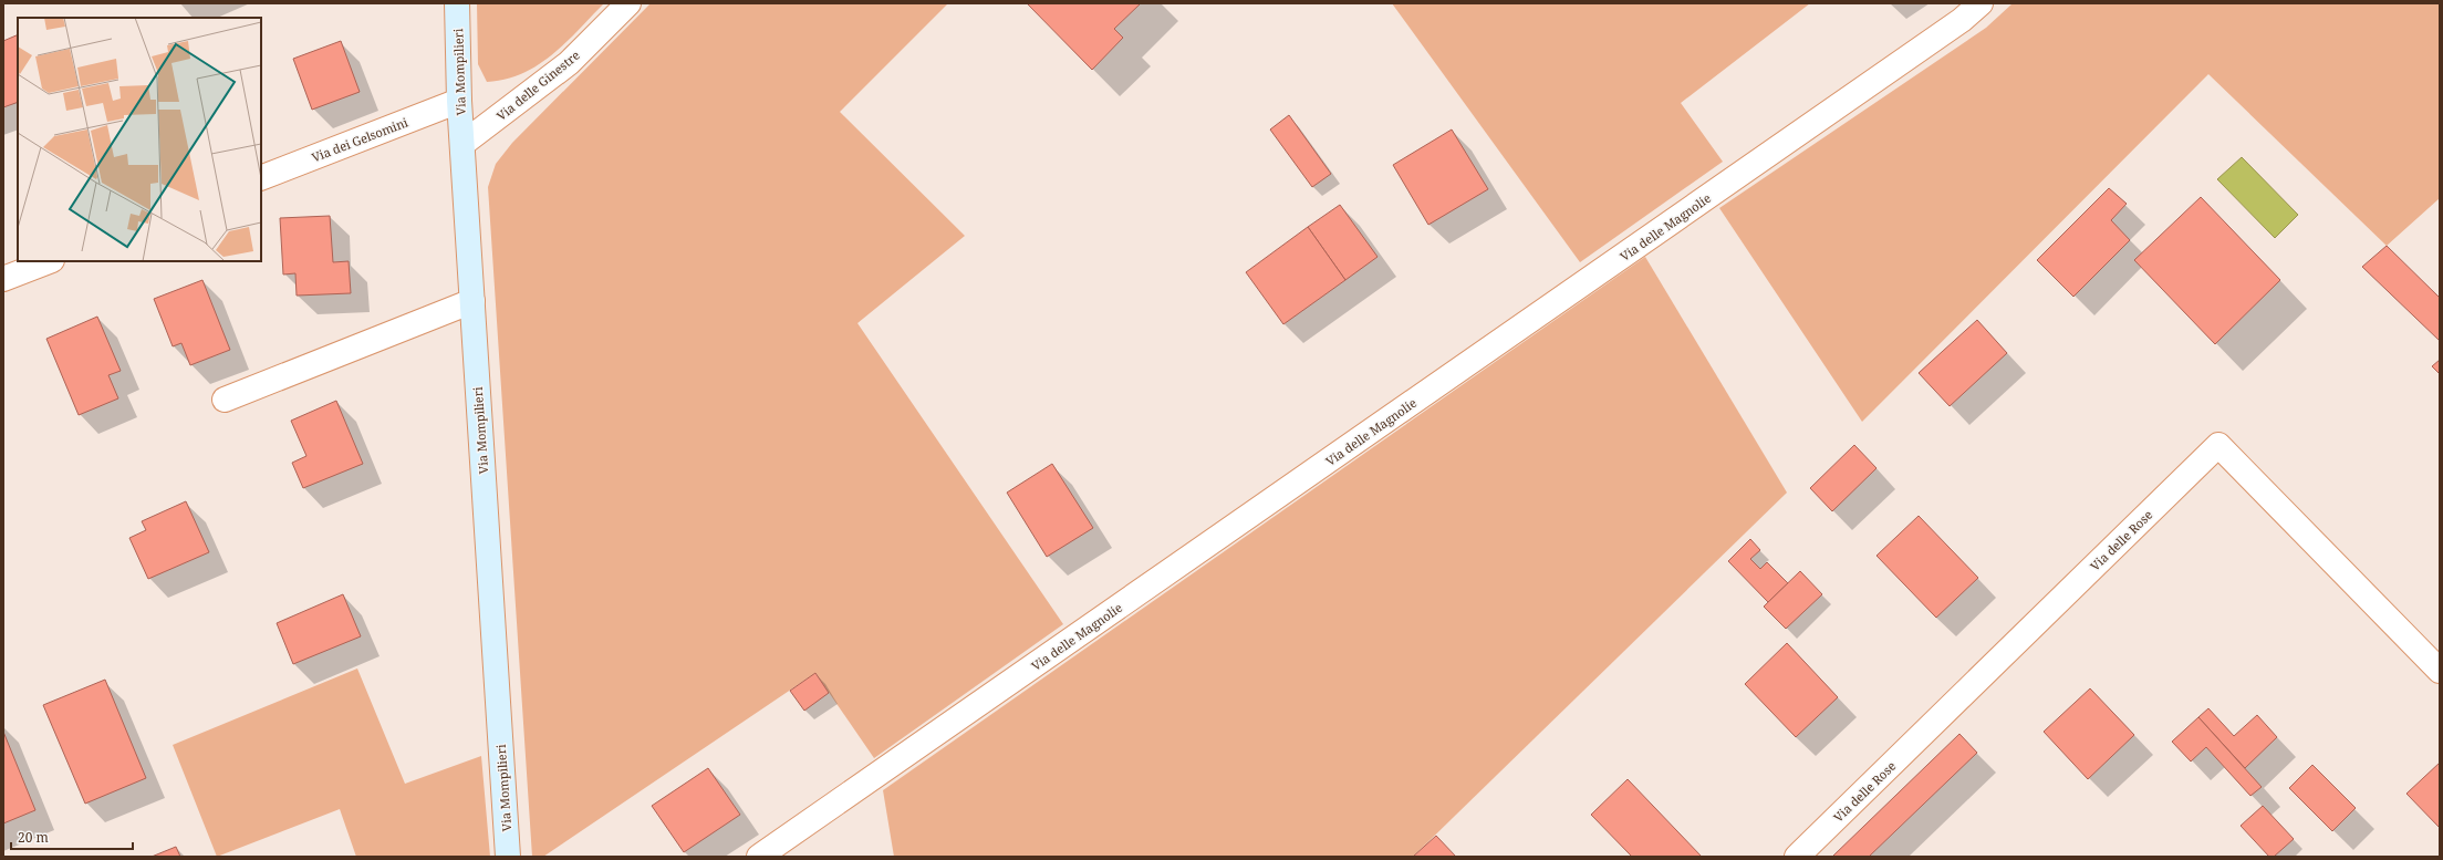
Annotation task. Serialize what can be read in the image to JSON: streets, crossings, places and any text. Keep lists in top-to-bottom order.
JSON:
{
  "streets": {
    "street": [
      "Via Mompilieri",
      "Via delle Ginestre",
      "Via dei Gelsomini",
      "Via delle Magnolie",
      "Via delle Rose"
    ]
  },
  "crossings": [
    ["Via Mompilieri", "Via delle Ginestre"],
    ["Via Mompilieri", "Via dei Gelsomini"]
  ],
  "scale_bar": "20 m"
}
